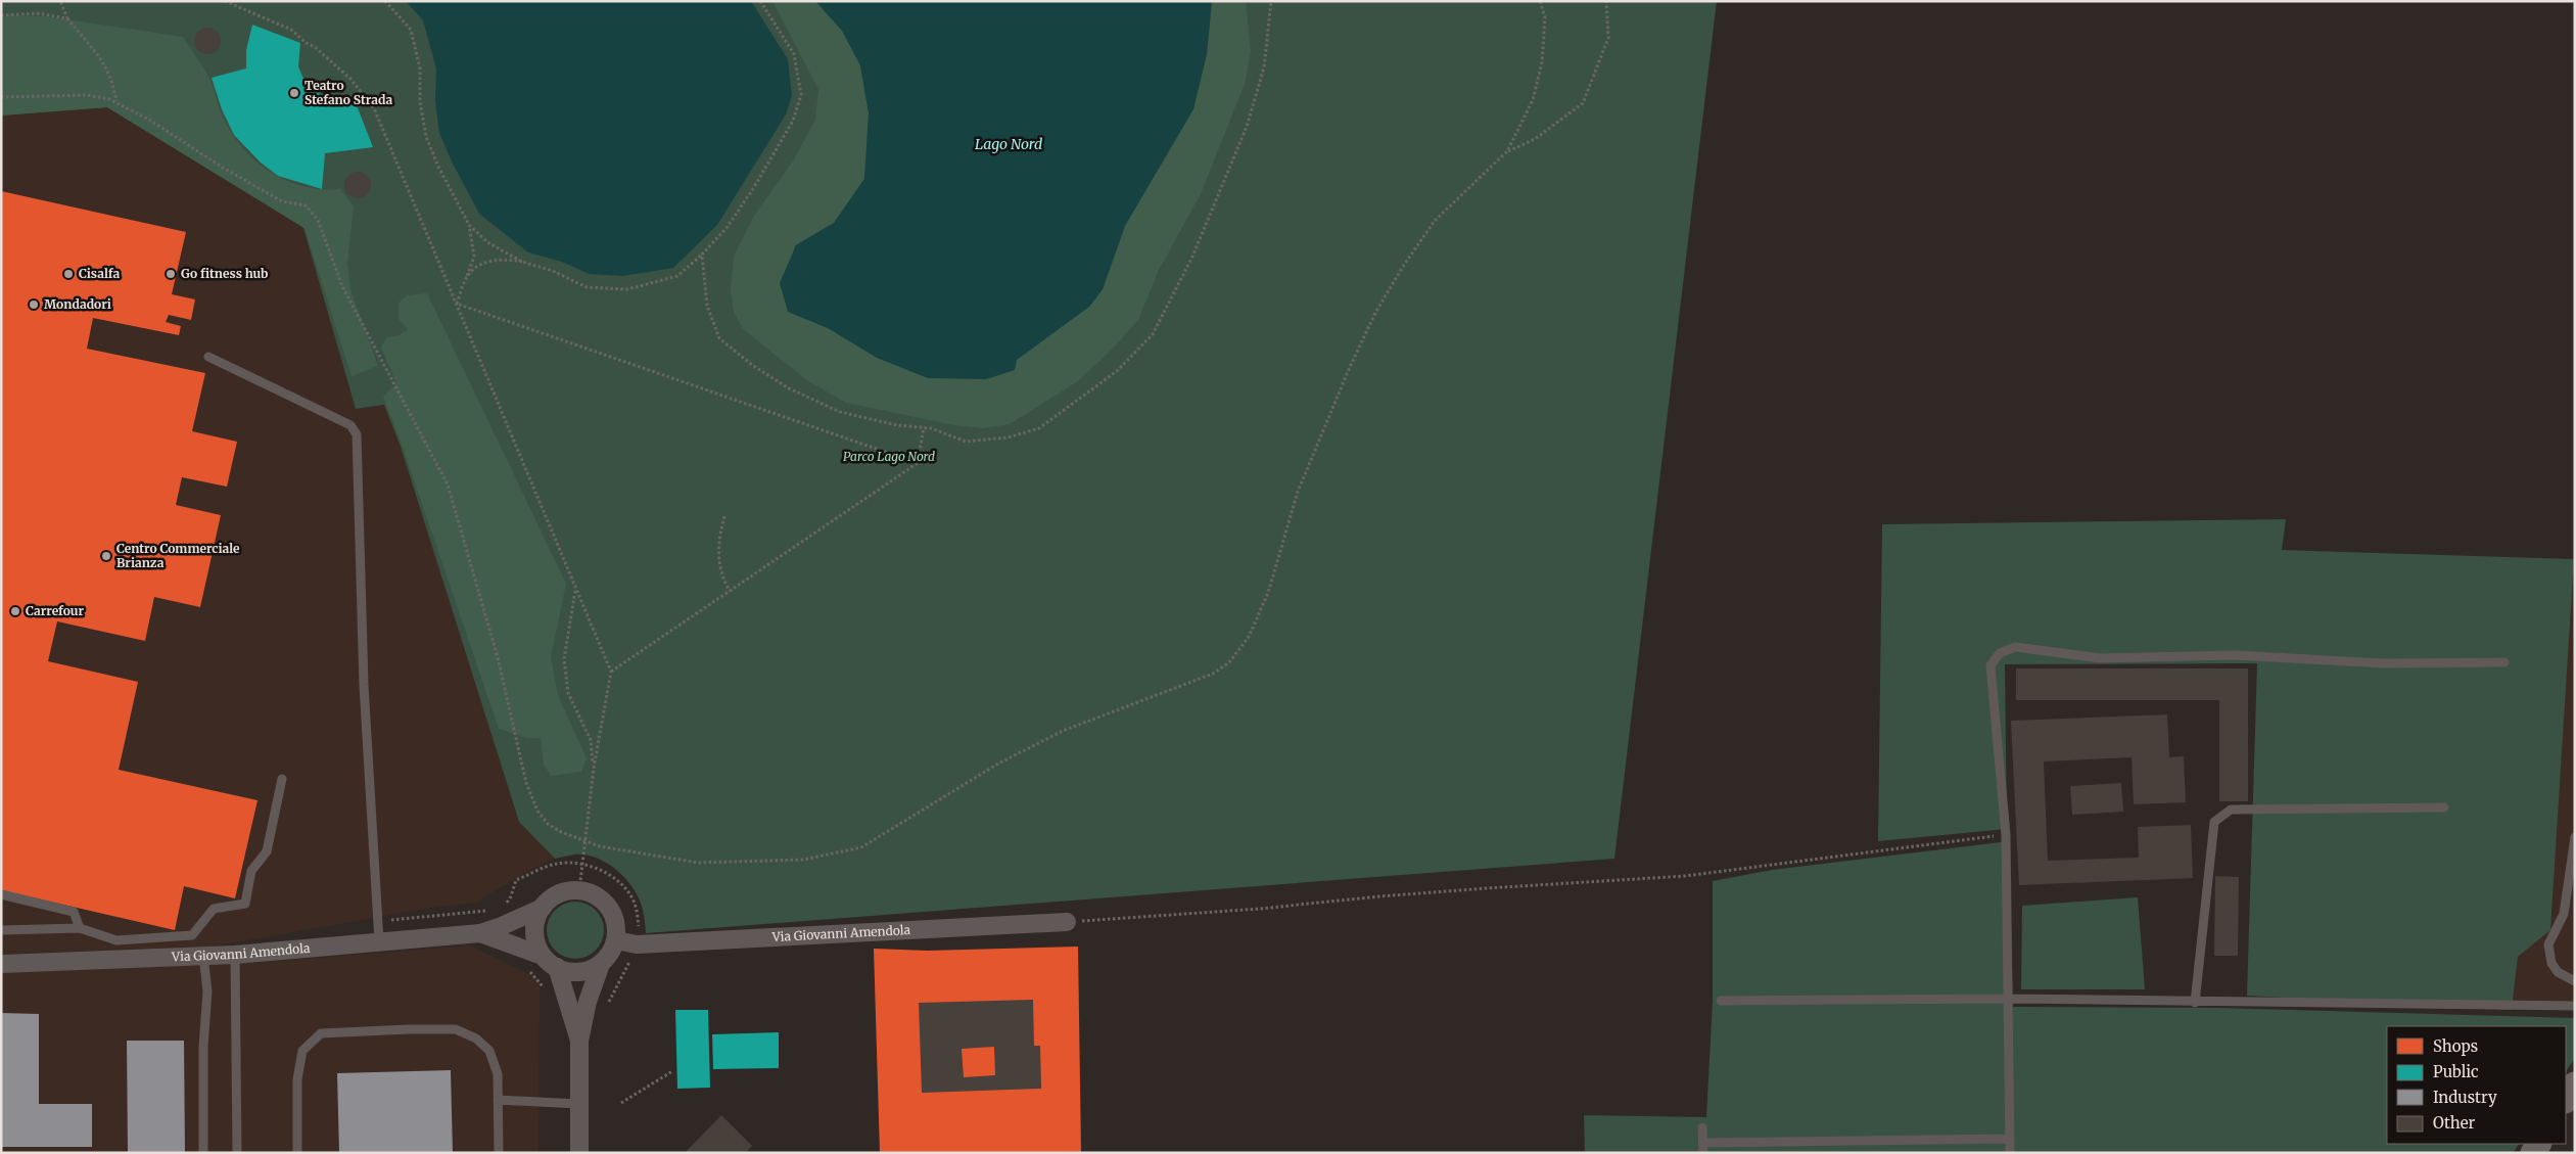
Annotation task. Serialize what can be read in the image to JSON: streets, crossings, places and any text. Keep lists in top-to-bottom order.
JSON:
{
  "streets": {
    "street": ["Via Giovanni Amendola"]
  },
  "water": ["Lago Nord"],
  "parks": ["Parco Lago Nord"],
  "places": [
    "Teatro Stefano Strada",
    "Cisalfa",
    "Go fitness hub",
    "Mondadori",
    "Centro Commerciale Brianza",
    "Carrefour"
  ],
  "legend": [
    "Shops",
    "Public",
    "Industry",
    "Other"
  ]
}
